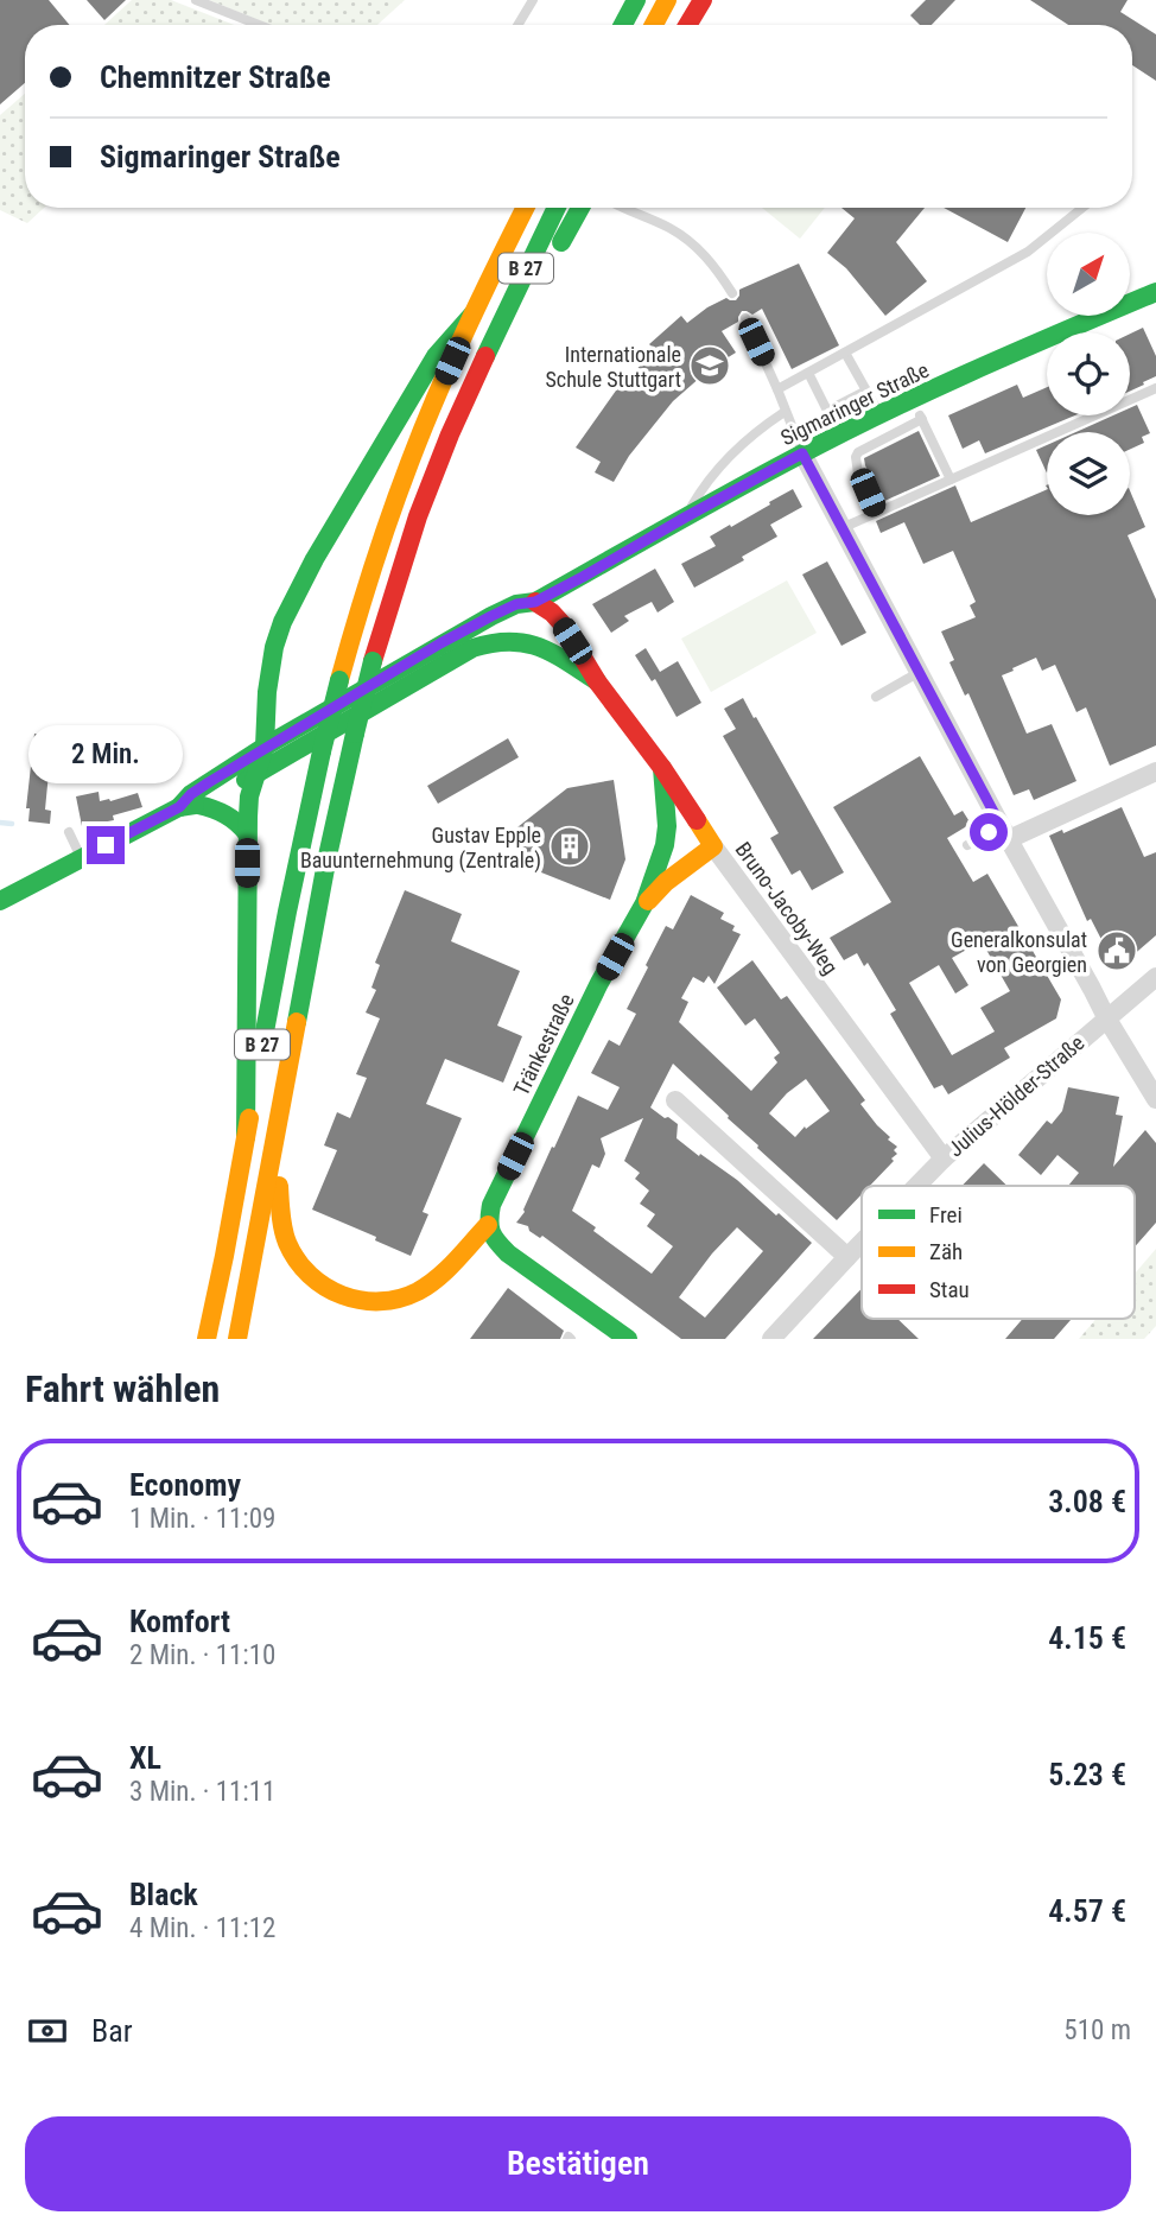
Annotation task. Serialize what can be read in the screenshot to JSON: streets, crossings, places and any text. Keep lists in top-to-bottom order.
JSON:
{
  "streets": {
    "main road": [
      "B 27",
      "Sigmaringer Straße",
      "Bruno-Jacoby-Weg",
      "Tränkestraße"
    ],
    "street": ["Julius-Hölder-Straße"]
  },
  "crossings": [
    ["B 27", "Sigmaringer Straße"],
    ["Sigmaringer Straße", "Bruno-Jacoby-Weg"],
    ["Bruno-Jacoby-Weg", "Tränkestraße"],
    ["Bruno-Jacoby-Weg", "Julius-Hölder-Straße"]
  ],
  "places": {
    "school or university": ["Internationale Schule Stuttgart"],
    "building": ["Gustav Epple Bauunternehmung (Zentrale)"],
    "public building": ["Generalkonsulat von Georgien"]
  },
  "legend": ["Frei", "Zäh", "Stau"],
  "north": "top right",
  "page": {
    "banner": ["Chemnitzer Straße", "Sigmaringer Straße"],
    "bubble": "2 Min.",
    "heading": "Fahrt wählen",
    "list": [
      {
        "name": "Economy",
        "note": "1 Min. · 11:09",
        "value": "3.08 €"
      },
      {
        "name": "Komfort",
        "note": "2 Min. · 11:10",
        "value": "4.15 €"
      },
      {
        "name": "XL",
        "note": "3 Min. · 11:11",
        "value": "5.23 €"
      },
      {
        "name": "Black",
        "note": "4 Min. · 11:12",
        "value": "4.57 €"
      }
    ],
    "pay": ["Bar", "510 m"],
    "buttons": "Bestätigen"
  }
}
